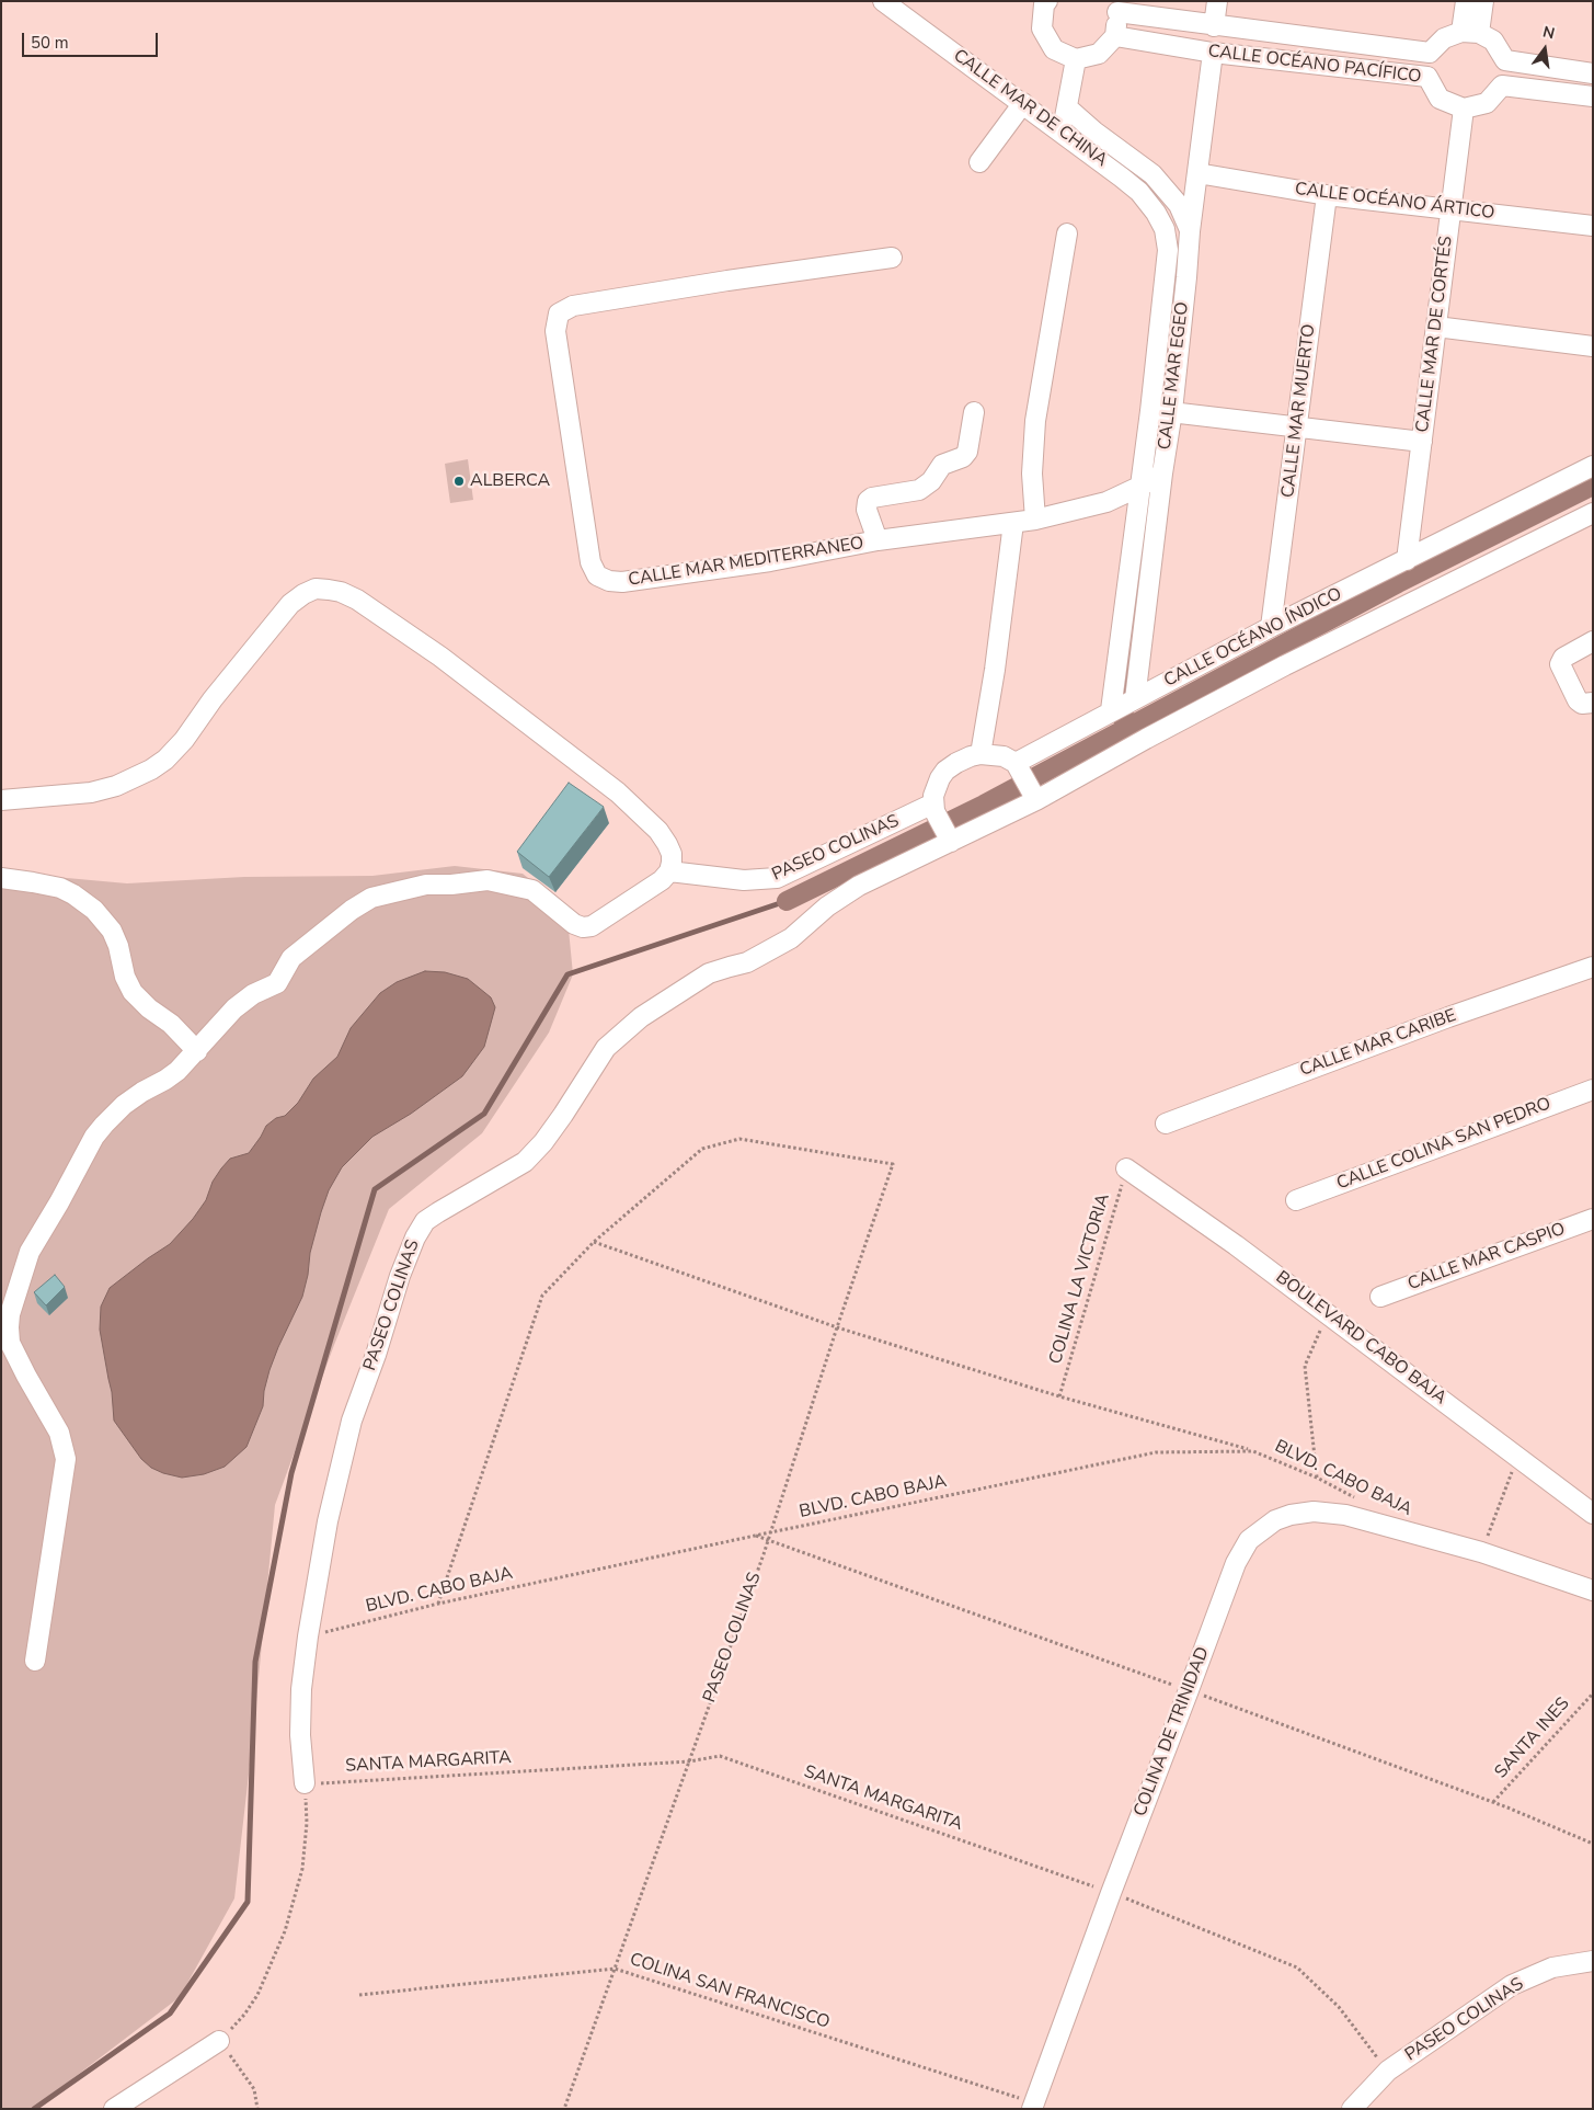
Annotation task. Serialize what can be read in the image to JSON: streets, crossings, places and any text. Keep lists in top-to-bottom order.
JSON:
{
  "streets": {
    "street": [
      "CALLE OCÉANO PACÍFICO",
      "CALLE MAR DE CHINA",
      "CALLE OCÉANO ÁRTICO",
      "CALLE MAR DE CORTÉS",
      "CALLE MAR EGEO",
      "CALLE MAR MUERTO",
      "CALLE MAR MEDITERRANEO",
      "CALLE OCÉANO ÍNDICO",
      "PASEO COLINAS",
      "CALLE MAR CARIBE",
      "CALLE COLINA SAN PEDRO",
      "CALLE MAR CASPIO",
      "BOULEVARD CABO BAJA",
      "COLINA DE TRINIDAD"
    ],
    "path": [
      "COLINA LA VICTORIA",
      "BLVD. CABO BAJA",
      "SANTA INES",
      "SANTA MARGARITA",
      "COLINA SAN FRANCISCO"
    ]
  },
  "crossings": [
    ["CALLE OCÉANO PACÍFICO", "CALLE MAR DE CORTÉS"],
    ["CALLE OCÉANO PACÍFICO", "CALLE MAR EGEO"],
    ["CALLE MAR DE CHINA", "CALLE MAR EGEO"],
    ["CALLE OCÉANO ÁRTICO", "CALLE MAR DE CORTÉS"],
    ["CALLE OCÉANO ÁRTICO", "CALLE MAR EGEO"],
    ["CALLE OCÉANO ÁRTICO", "CALLE MAR MUERTO"],
    ["CALLE MAR DE CORTÉS", "CALLE OCÉANO ÍNDICO"],
    ["CALLE MAR EGEO", "CALLE MAR MEDITERRANEO"],
    ["CALLE MAR EGEO", "CALLE OCÉANO ÍNDICO"],
    ["CALLE MAR MUERTO", "CALLE OCÉANO ÍNDICO"],
    ["CALLE OCÉANO ÍNDICO", "PASEO COLINAS"],
    ["PASEO COLINAS", "BLVD. CABO BAJA"],
    ["PASEO COLINAS", "SANTA MARGARITA"],
    ["PASEO COLINAS", "COLINA SAN FRANCISCO"],
    ["COLINA LA VICTORIA", "BOULEVARD CABO BAJA"],
    ["COLINA DE TRINIDAD", "SANTA MARGARITA"],
    ["COLINA DE TRINIDAD", "COLINA SAN FRANCISCO"]
  ],
  "places": ["ALBERCA"],
  "scale_bar": "50 m",
  "north": "top"
}
